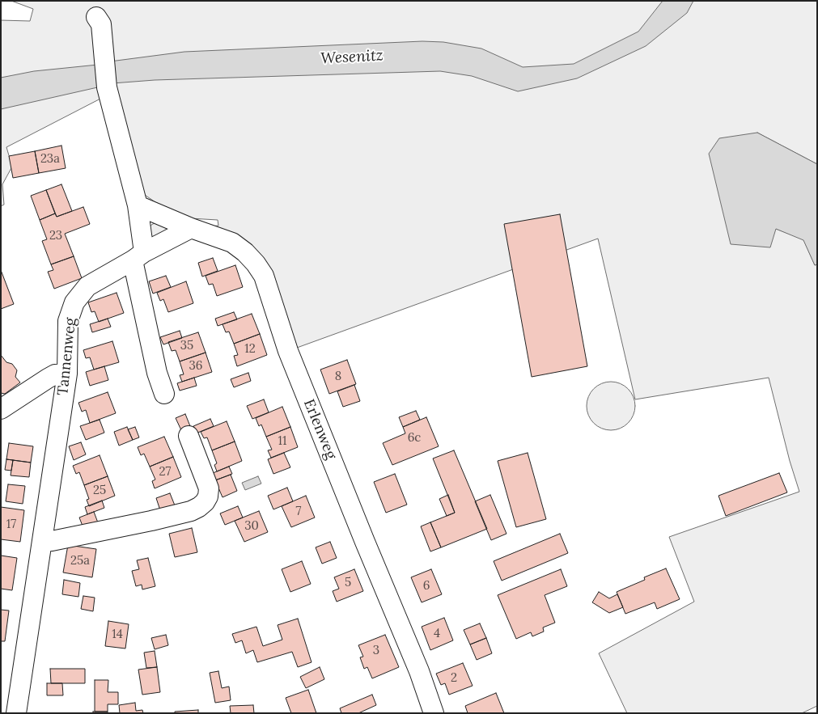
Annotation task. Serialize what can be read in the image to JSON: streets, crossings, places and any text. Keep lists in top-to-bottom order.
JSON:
{
  "streets": {
    "street": ["Tannenweg", "Erlenweg"]
  },
  "water": ["Wesenitz"],
  "house_numbers": [
    "23a",
    "23",
    "35",
    "12",
    "36",
    "8",
    "6c",
    "11",
    "27",
    "25",
    "7",
    "17",
    "30",
    "25a",
    "5",
    "6",
    "4",
    "14",
    "3",
    "2"
  ]
}
